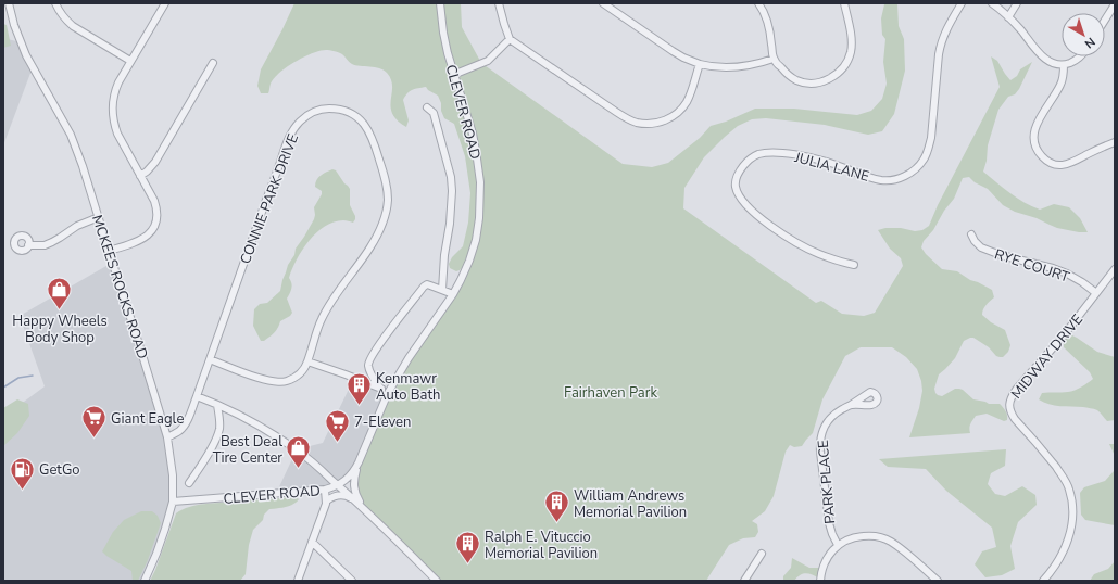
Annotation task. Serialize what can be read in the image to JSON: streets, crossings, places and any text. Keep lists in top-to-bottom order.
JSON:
{
  "streets": {
    "street": [
      "CLEVER ROAD",
      "JULIA LANE",
      "CONNIE PARK DRIVE",
      "RYE COURT",
      "MCKEES ROCKS ROAD",
      "MIDWAY DRIVE",
      "PARK PLACE"
    ]
  },
  "crossings": [
    ["CLEVER ROAD", "MCKEES ROCKS ROAD"],
    ["CONNIE PARK DRIVE", "MCKEES ROCKS ROAD"],
    ["RYE COURT", "MIDWAY DRIVE"]
  ],
  "parks": ["Fairhaven Park"],
  "places": {
    "shop": ["Happy Wheels Body Shop", "Best Deal Tire Center"],
    "building": ["Kenmawr Auto Bath", "William Andrews Memorial Pavilion", "Ralph E. Vituccio Memorial Pavilion"],
    "supermarket": ["Giant Eagle", "7-Eleven"],
    "fuel station": ["GetGo"]
  },
  "north": "bottom right"
}
